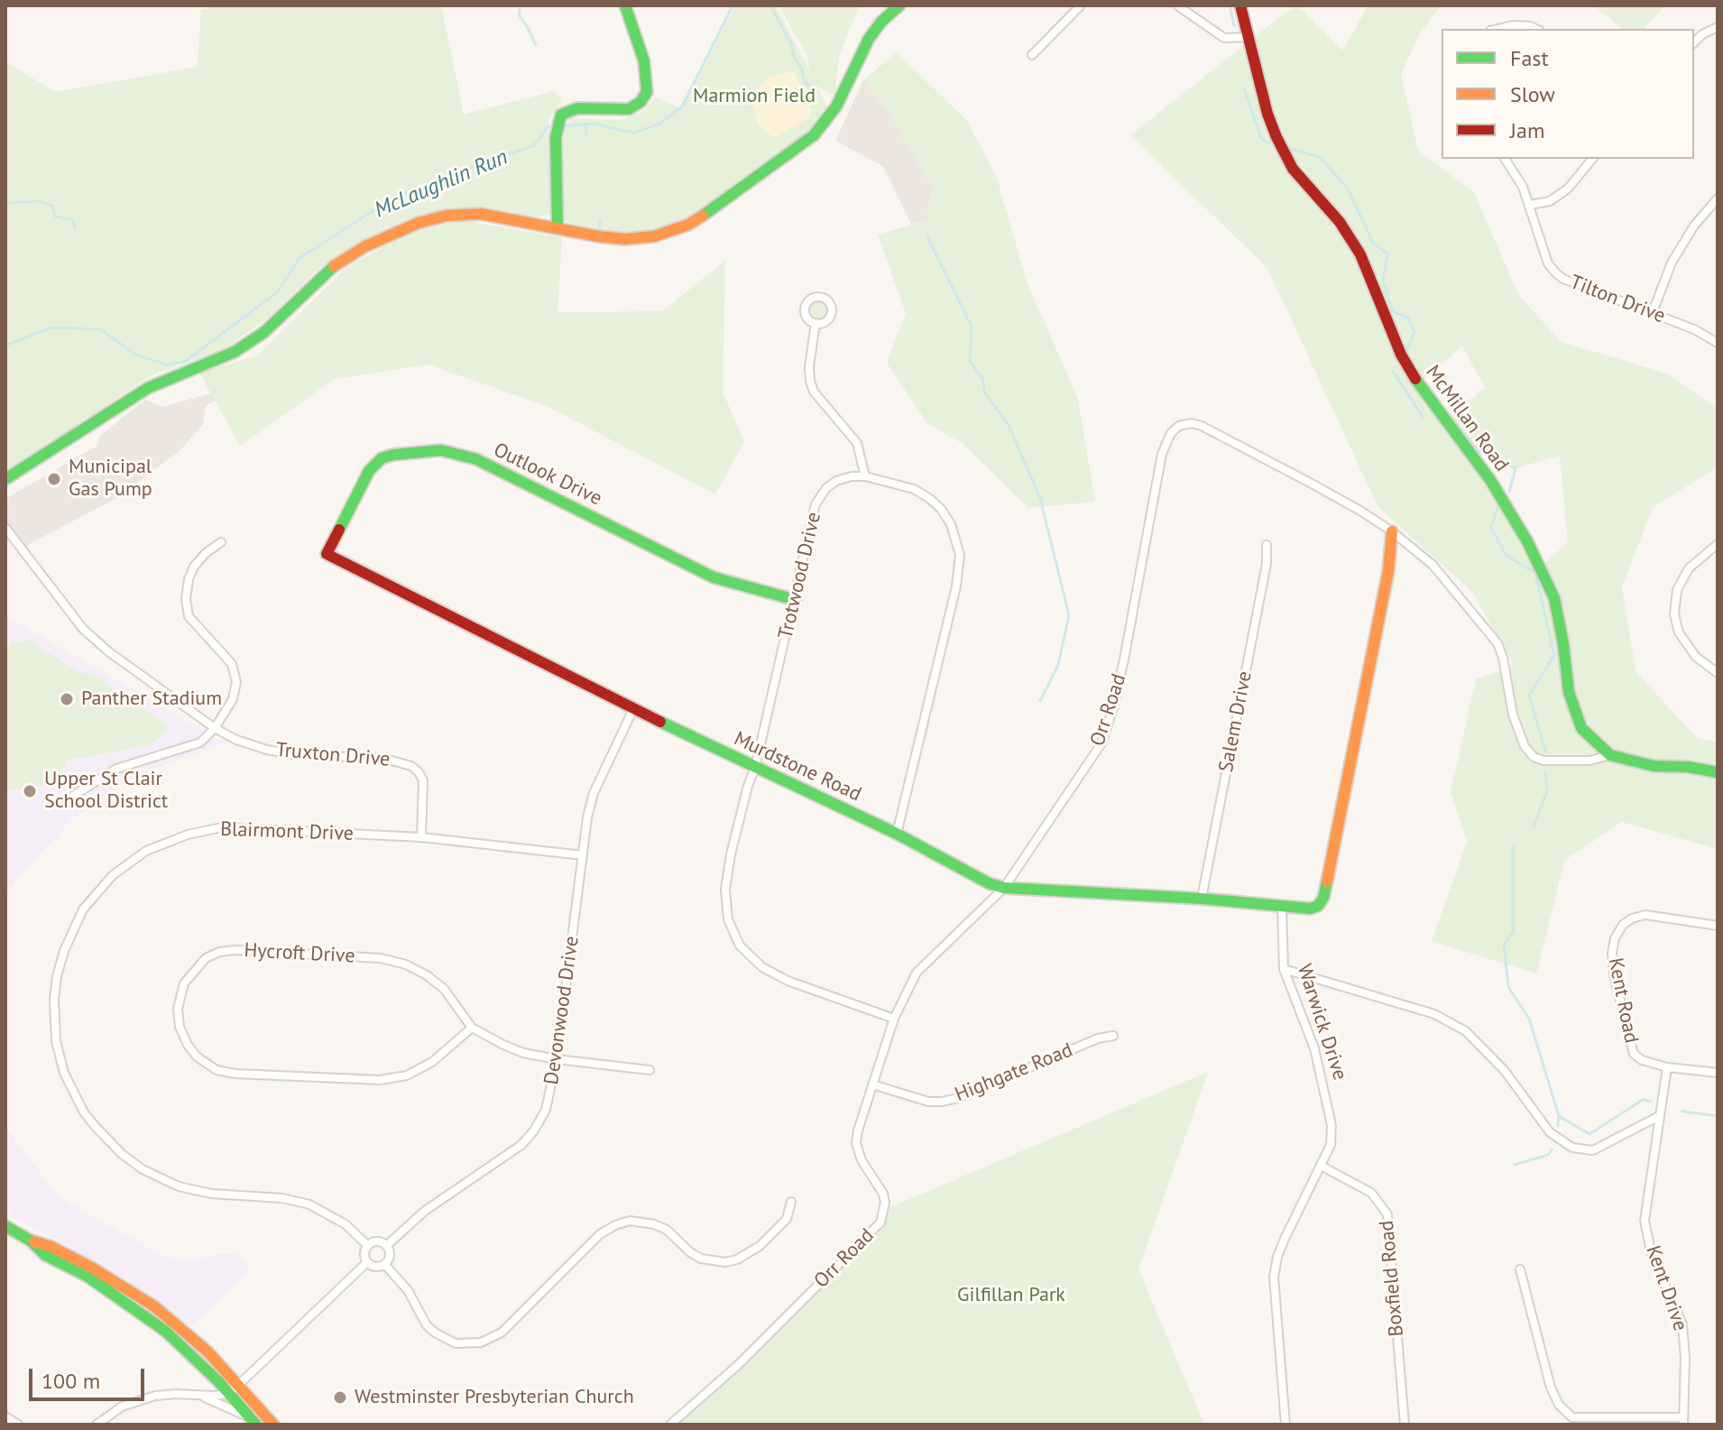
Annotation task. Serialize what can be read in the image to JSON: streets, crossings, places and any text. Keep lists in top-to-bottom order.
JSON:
{
  "streets": {
    "street": [
      "Tilton Drive",
      "McMillan Road",
      "Outlook Drive",
      "Trotwood Drive",
      "Orr Road",
      "Salem Drive",
      "Truxton Drive",
      "Murdstone Road",
      "Blairmont Drive",
      "Hycroft Drive",
      "Kent Road",
      "Devonwood Drive",
      "Warwick Drive",
      "Highgate Road",
      "Boxfield Road",
      "Kent Drive"
    ]
  },
  "crossings": [
    ["McMillan Road", "Orr Road"],
    ["Outlook Drive", "Trotwood Drive"],
    ["Outlook Drive", "Murdstone Road"],
    ["Trotwood Drive", "Orr Road"],
    ["Trotwood Drive", "Murdstone Road"],
    ["Orr Road", "Murdstone Road"],
    ["Orr Road", "Highgate Road"],
    ["Salem Drive", "Murdstone Road"],
    ["Truxton Drive", "Blairmont Drive"],
    ["Murdstone Road", "Devonwood Drive"],
    ["Murdstone Road", "Warwick Drive"],
    ["Blairmont Drive", "Devonwood Drive"],
    ["Hycroft Drive", "Devonwood Drive"],
    ["Kent Road", "Kent Drive"],
    ["Warwick Drive", "Boxfield Road"]
  ],
  "water": ["McLaughlin Run"],
  "parks": ["Marmion Field", "Gilfillan Park"],
  "places": [
    "Municipal Gas Pump",
    "Panther Stadium",
    "Upper St Clair School District",
    "Westminster Presbyterian Church"
  ],
  "legend": ["Fast", "Slow", "Jam"],
  "scale_bar": "100 m"
}
